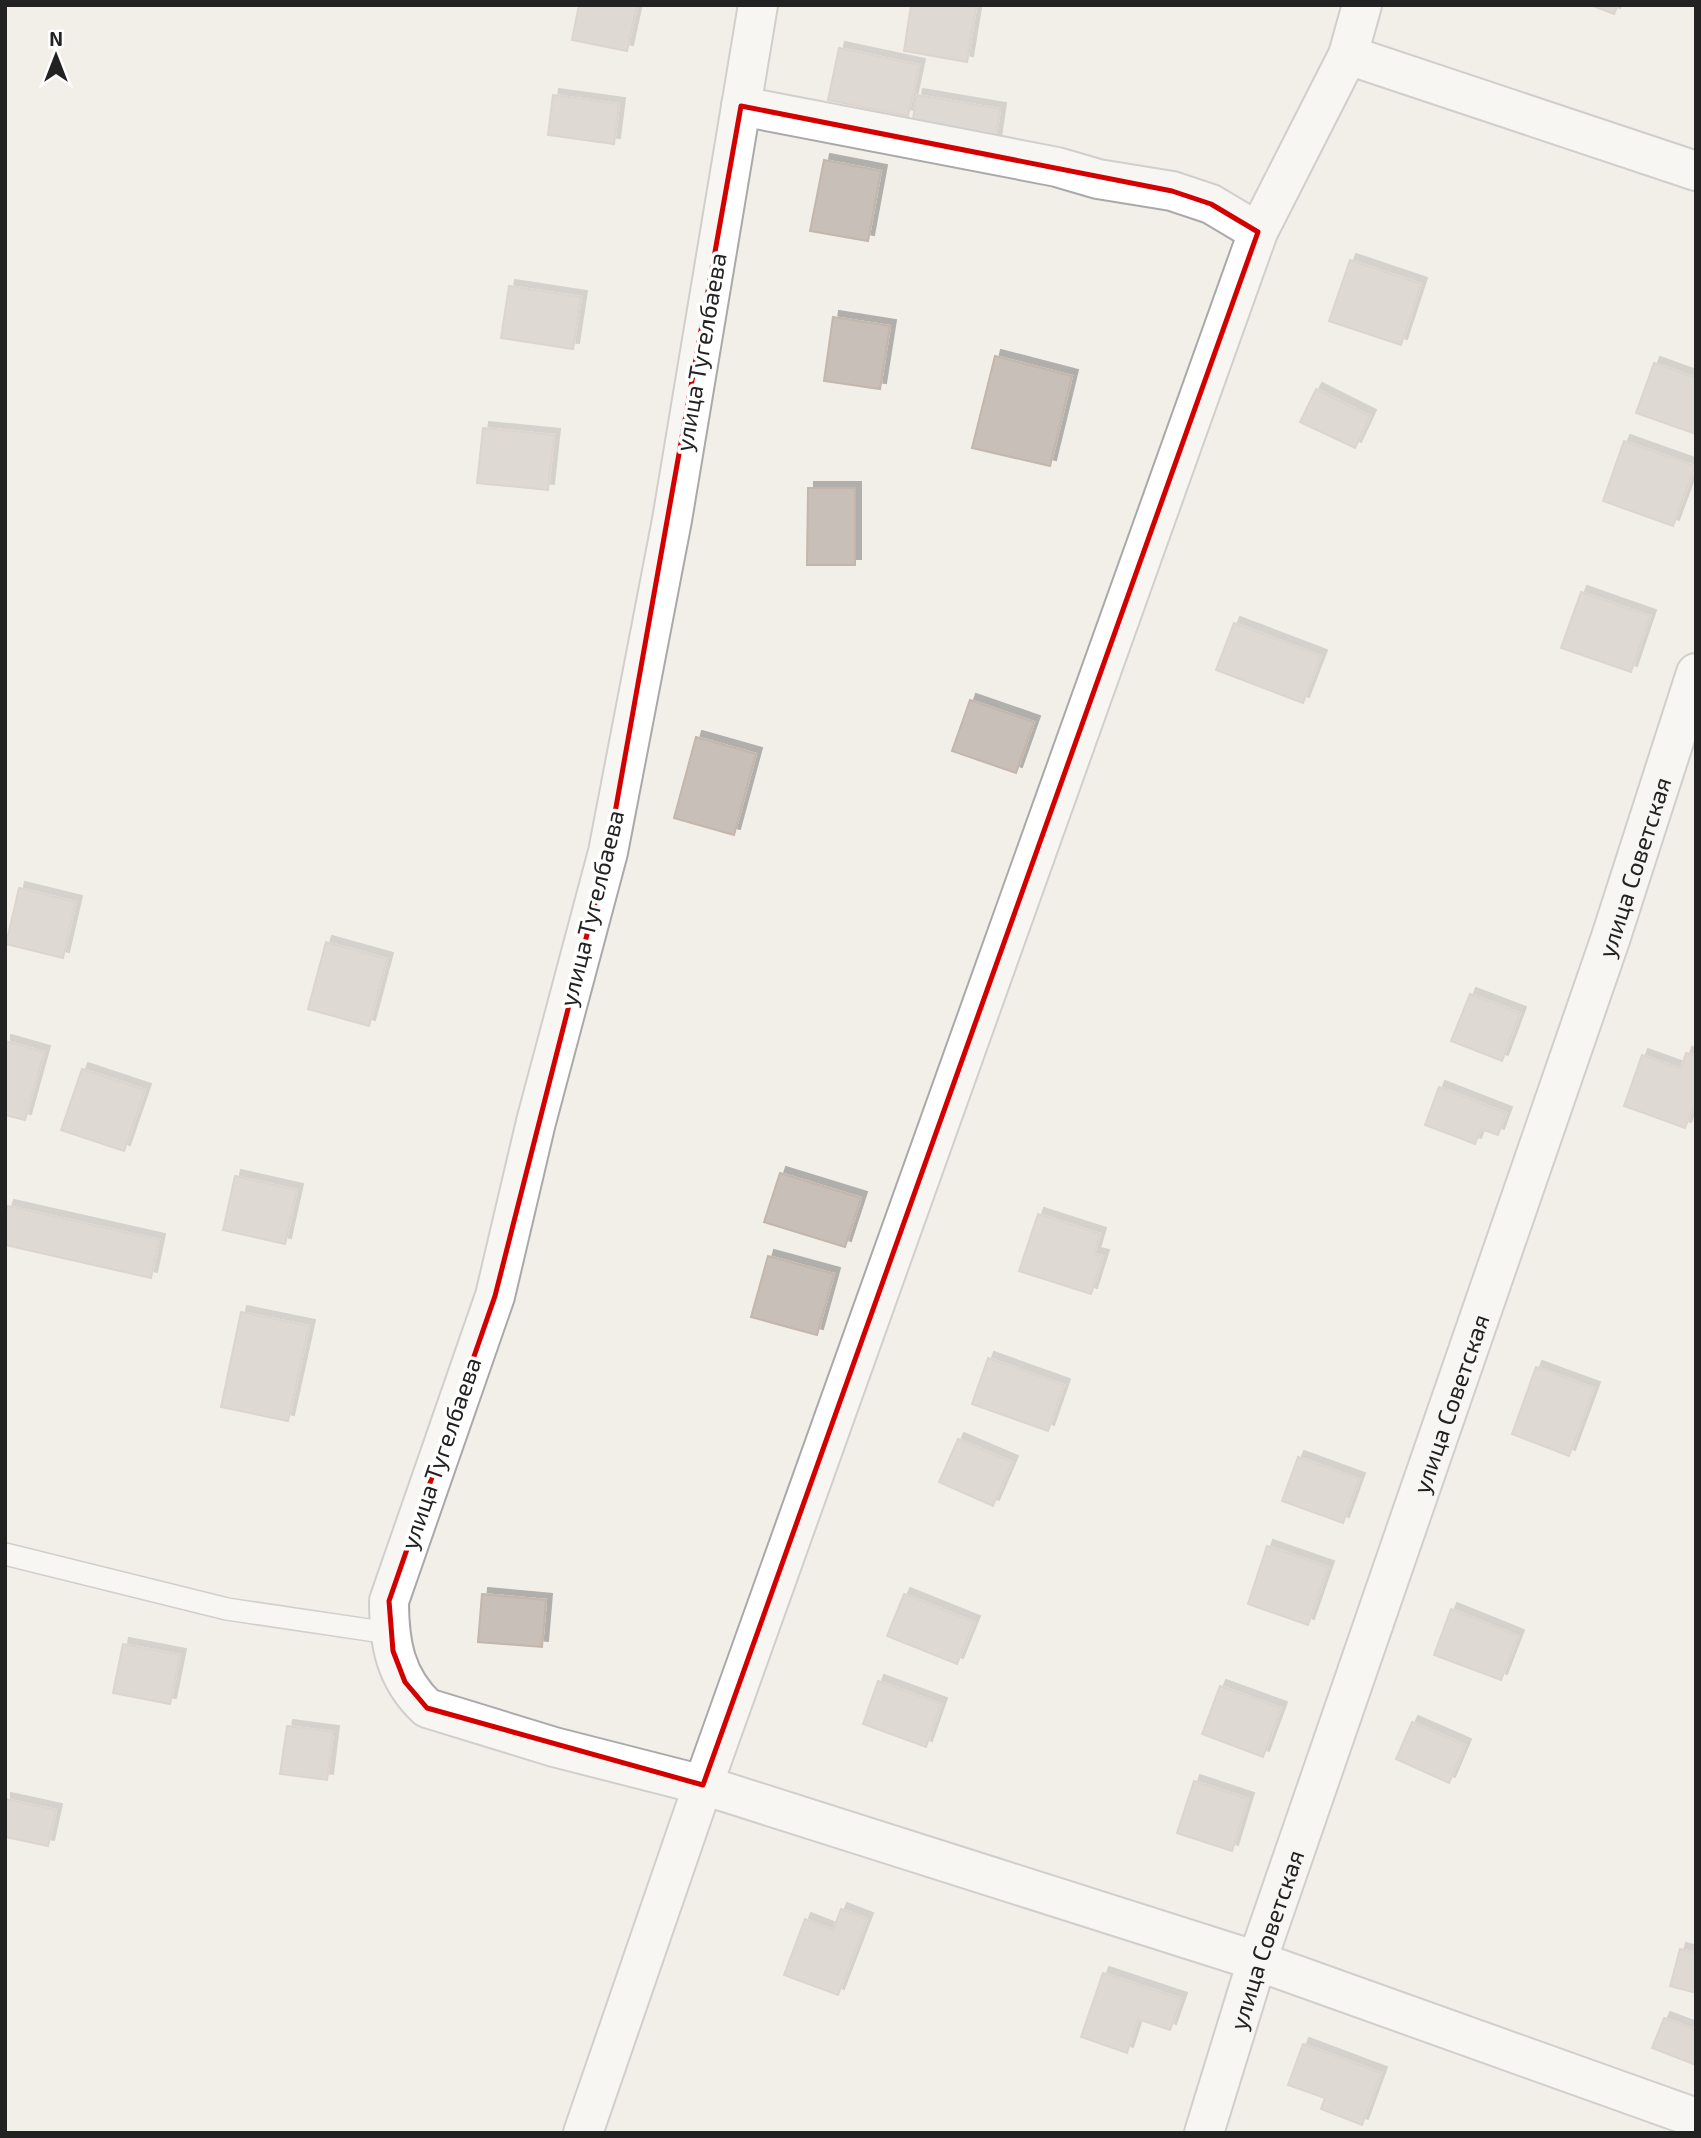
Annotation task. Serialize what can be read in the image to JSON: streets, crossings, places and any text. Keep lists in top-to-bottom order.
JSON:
{
  "streets": {
    "street": ["улица Тугелбаева", "улица Советская"]
  },
  "crossings": [
    ["улица Тугелбаева", "улица Советская"]
  ],
  "north": "top"
}
